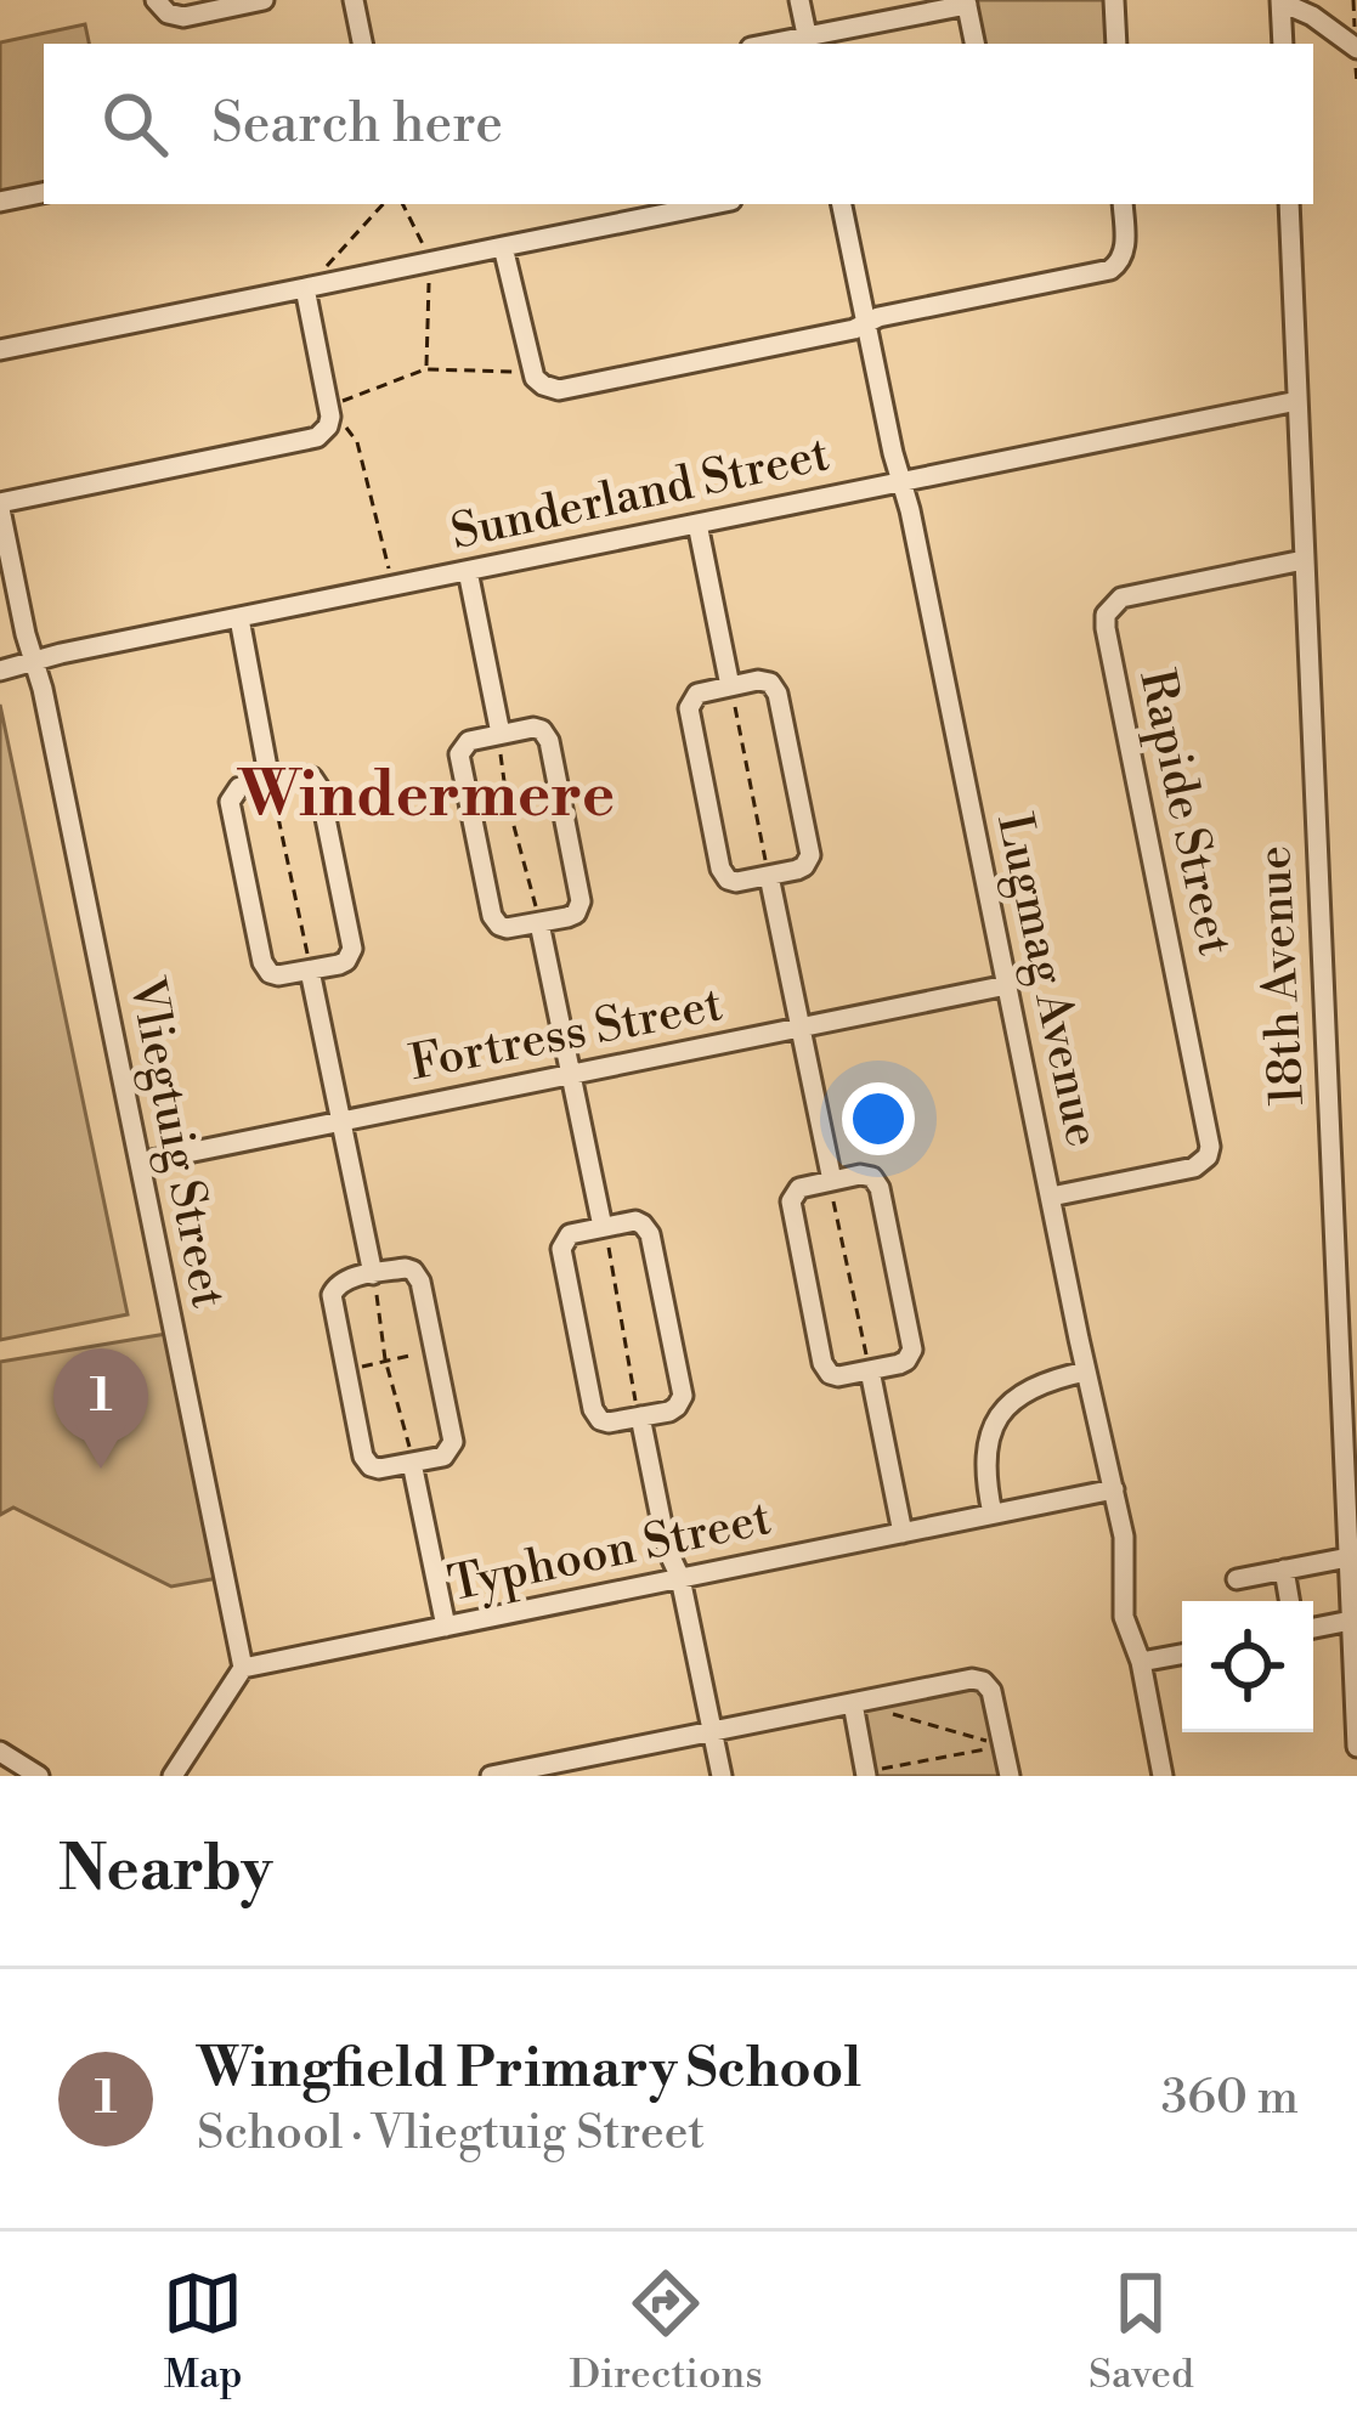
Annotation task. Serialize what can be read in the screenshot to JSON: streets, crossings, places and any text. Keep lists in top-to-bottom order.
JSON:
{
  "streets": {
    "street": [
      "Sunderland Street",
      "Rapide Street",
      "18th Avenue",
      "Lugmag Avenue",
      "Fortress Street",
      "Vliegtuig Street",
      "Typhoon Street"
    ]
  },
  "crossings": [
    ["Sunderland Street", "18th Avenue"],
    ["Sunderland Street", "Lugmag Avenue"],
    ["Sunderland Street", "Vliegtuig Street"],
    ["Rapide Street", "18th Avenue"],
    ["Rapide Street", "Lugmag Avenue"],
    ["Lugmag Avenue", "Fortress Street"],
    ["Lugmag Avenue", "Typhoon Street"],
    ["Fortress Street", "Vliegtuig Street"],
    ["Vliegtuig Street", "Typhoon Street"]
  ],
  "districts": ["Windermere"],
  "page": {
    "search": "Search here",
    "pins": "1",
    "heading": "Nearby",
    "list": [
      {
        "mark": "1",
        "name": "Wingfield Primary School",
        "note": "School · Vliegtuig Street",
        "value": "360 m"
      }
    ],
    "nav": ["Map", "Directions", "Saved"]
  }
}
